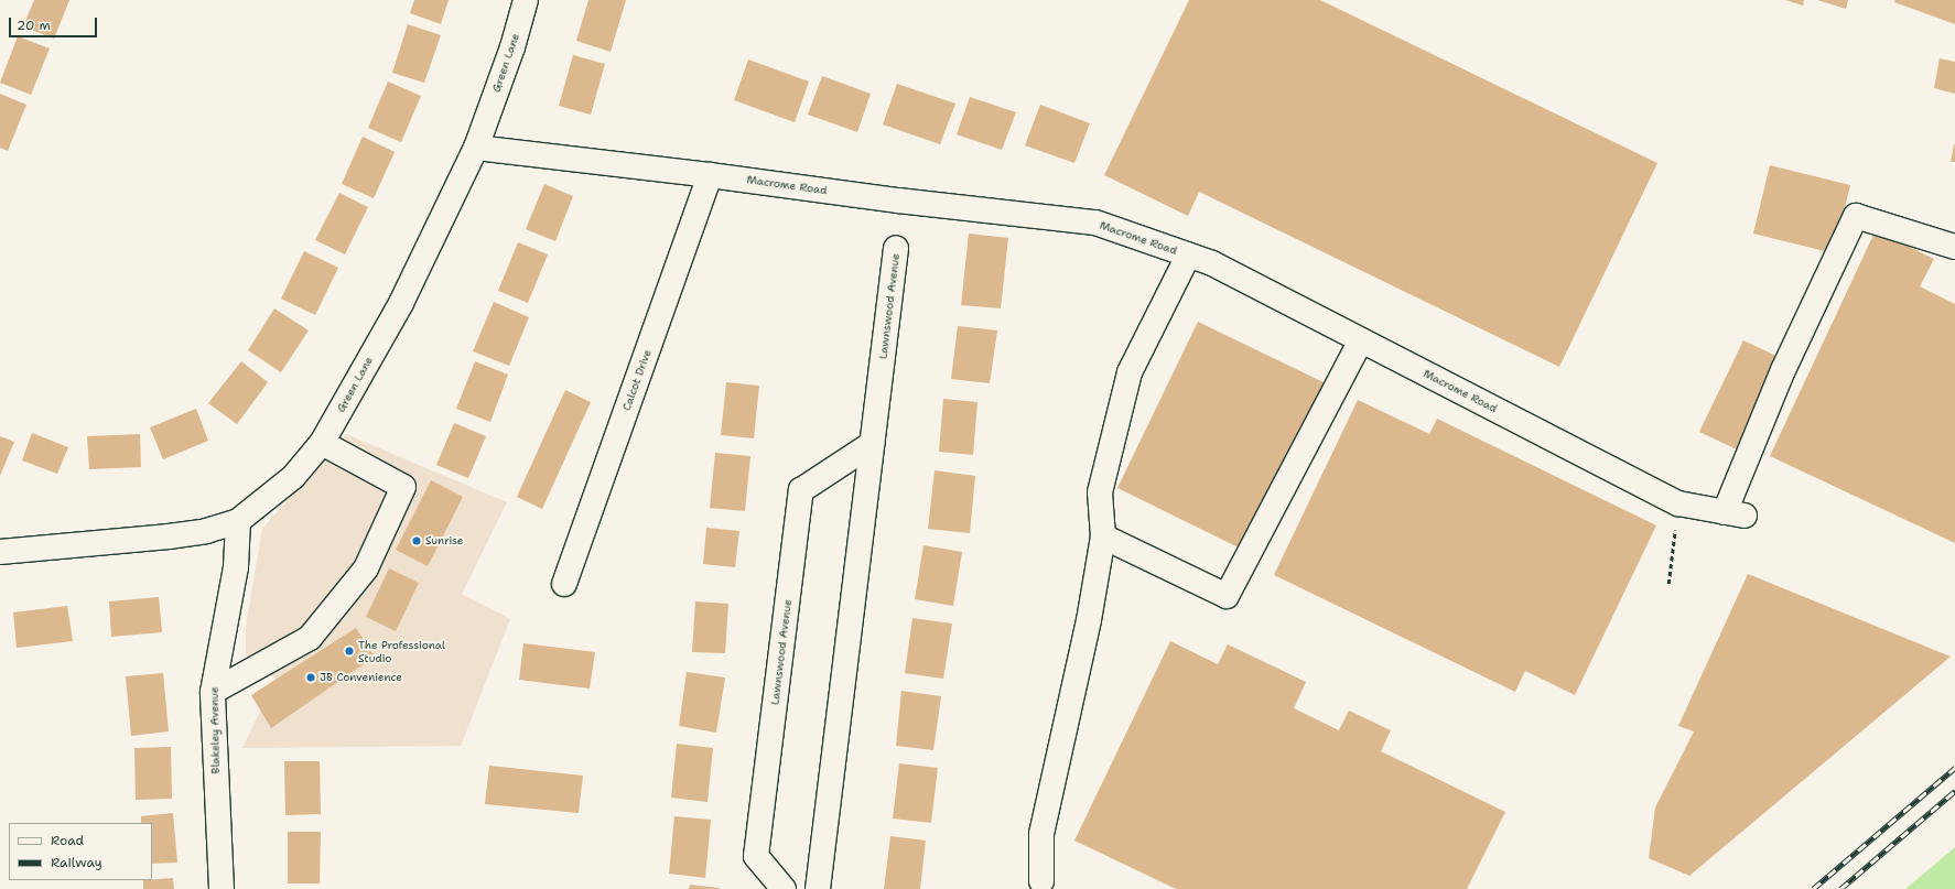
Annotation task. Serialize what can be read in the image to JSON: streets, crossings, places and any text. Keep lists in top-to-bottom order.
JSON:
{
  "streets": {
    "street": [
      "Green Lane",
      "Macrome Road",
      "Lawnswood Avenue",
      "Calcot Drive",
      "Blakeley Avenue"
    ]
  },
  "crossings": [
    ["Green Lane", "Macrome Road"],
    ["Green Lane", "Blakeley Avenue"],
    ["Macrome Road", "Calcot Drive"]
  ],
  "places": ["Sunrise", "The Professional Studio", "JB Convenience"],
  "legend": ["Road", "Railway"],
  "scale_bar": "20 m"
}
